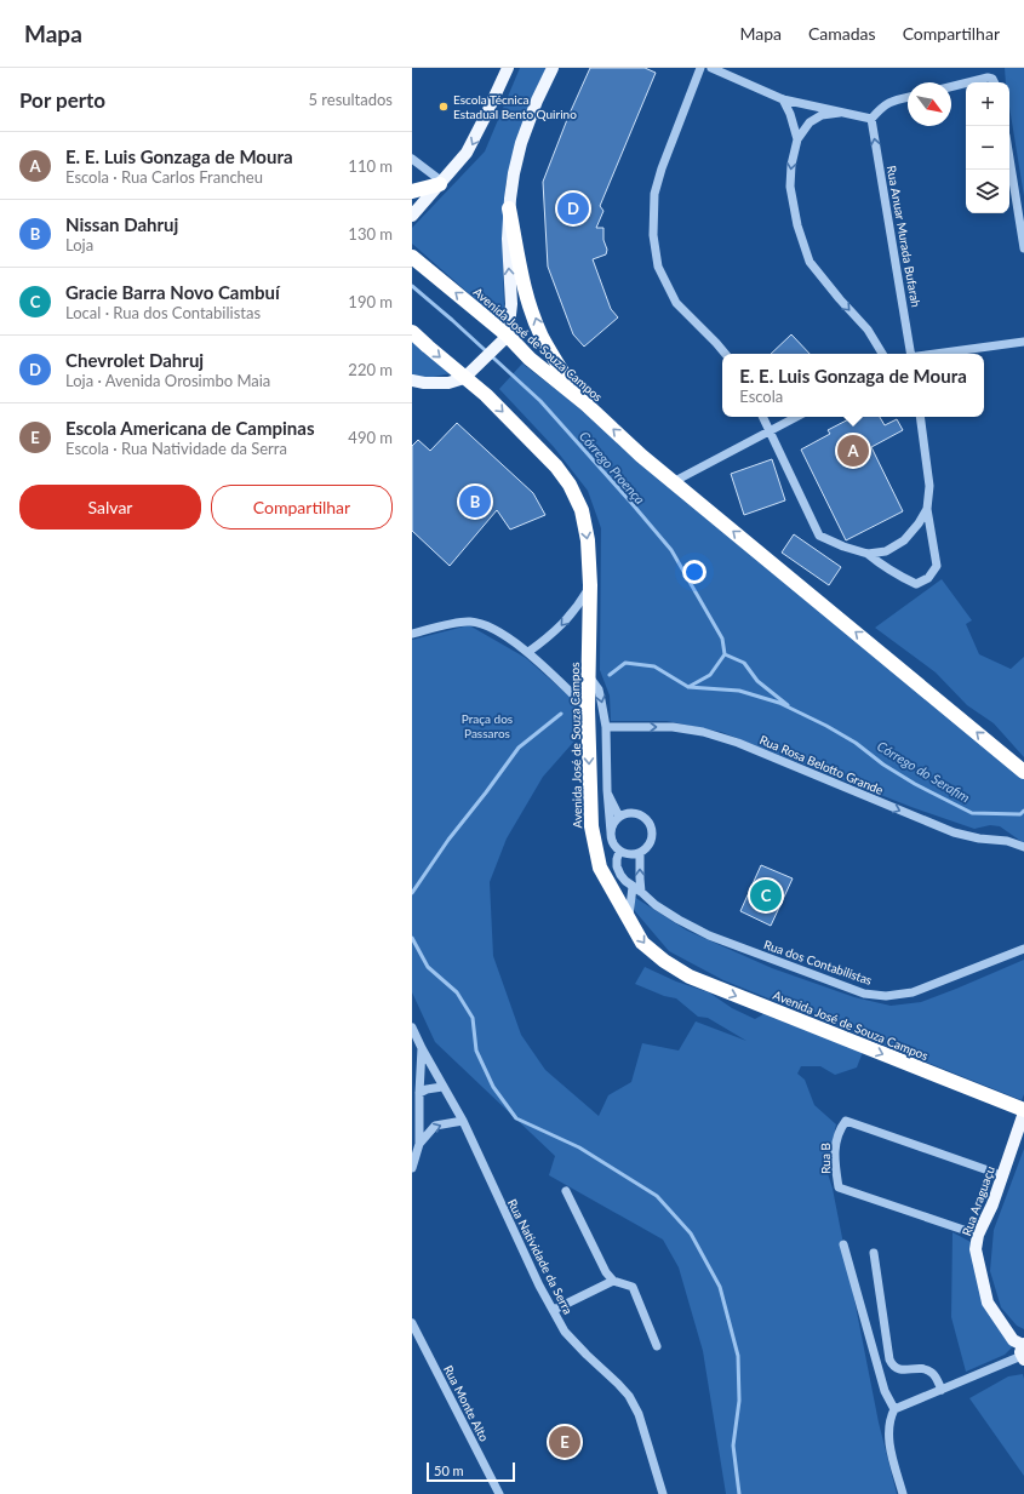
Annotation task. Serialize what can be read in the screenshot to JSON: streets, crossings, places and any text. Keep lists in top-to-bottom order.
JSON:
{
  "streets": {
    "highway": ["Avenida José de Souza Campos"],
    "main road": ["Rua Araguaçu"],
    "street": [
      "Rua Anuar Murada Bufarah",
      "Rua Rosa Belotto Grande",
      "Rua dos Contabilistas",
      "Rua B",
      "Rua Natividade da Serra",
      "Rua Monte Alto"
    ]
  },
  "crossings": [
    ["Avenida José de Souza Campos", "Rua Araguaçu"],
    ["Rua B", "Rua Araguaçu"]
  ],
  "one_way": ["Rua Rosa Belotto Grande"],
  "water": ["Córrego Proença", "Córrego do Serafim"],
  "parks": ["Praça dos Passaros"],
  "places": ["Escola Técnica Estadual Bento Quirino"],
  "scale_bar": "50 m",
  "north": "bottom right",
  "page": {
    "header": "Mapa",
    "nav": ["Mapa", "Camadas", "Compartilhar"],
    "heading": ["Por perto", "5 resultados"],
    "map_buttons": ["+", "−"],
    "list": [
      {
        "mark": "A",
        "name": "E. E. Luis Gonzaga de Moura",
        "note": "Escola · Rua Carlos Francheu",
        "value": "110 m"
      },
      {
        "mark": "B",
        "name": "Nissan Dahruj",
        "note": "Loja",
        "value": "130 m"
      },
      {
        "mark": "C",
        "name": "Gracie Barra Novo Cambuí",
        "note": "Local · Rua dos Contabilistas",
        "value": "190 m"
      },
      {
        "mark": "D",
        "name": "Chevrolet Dahruj",
        "note": "Loja · Avenida Orosimbo Maia",
        "value": "220 m"
      },
      {
        "mark": "E",
        "name": "Escola Americana de Campinas",
        "note": "Escola · Rua Natividade da Serra",
        "value": "490 m"
      }
    ],
    "pins": [
      "D",
      "A",
      "B",
      "C",
      "E"
    ],
    "popup": ["E. E. Luis Gonzaga de Moura", "Escola"],
    "buttons": ["Salvar", "Compartilhar"],
    "scale": "50 m"
  }
}
